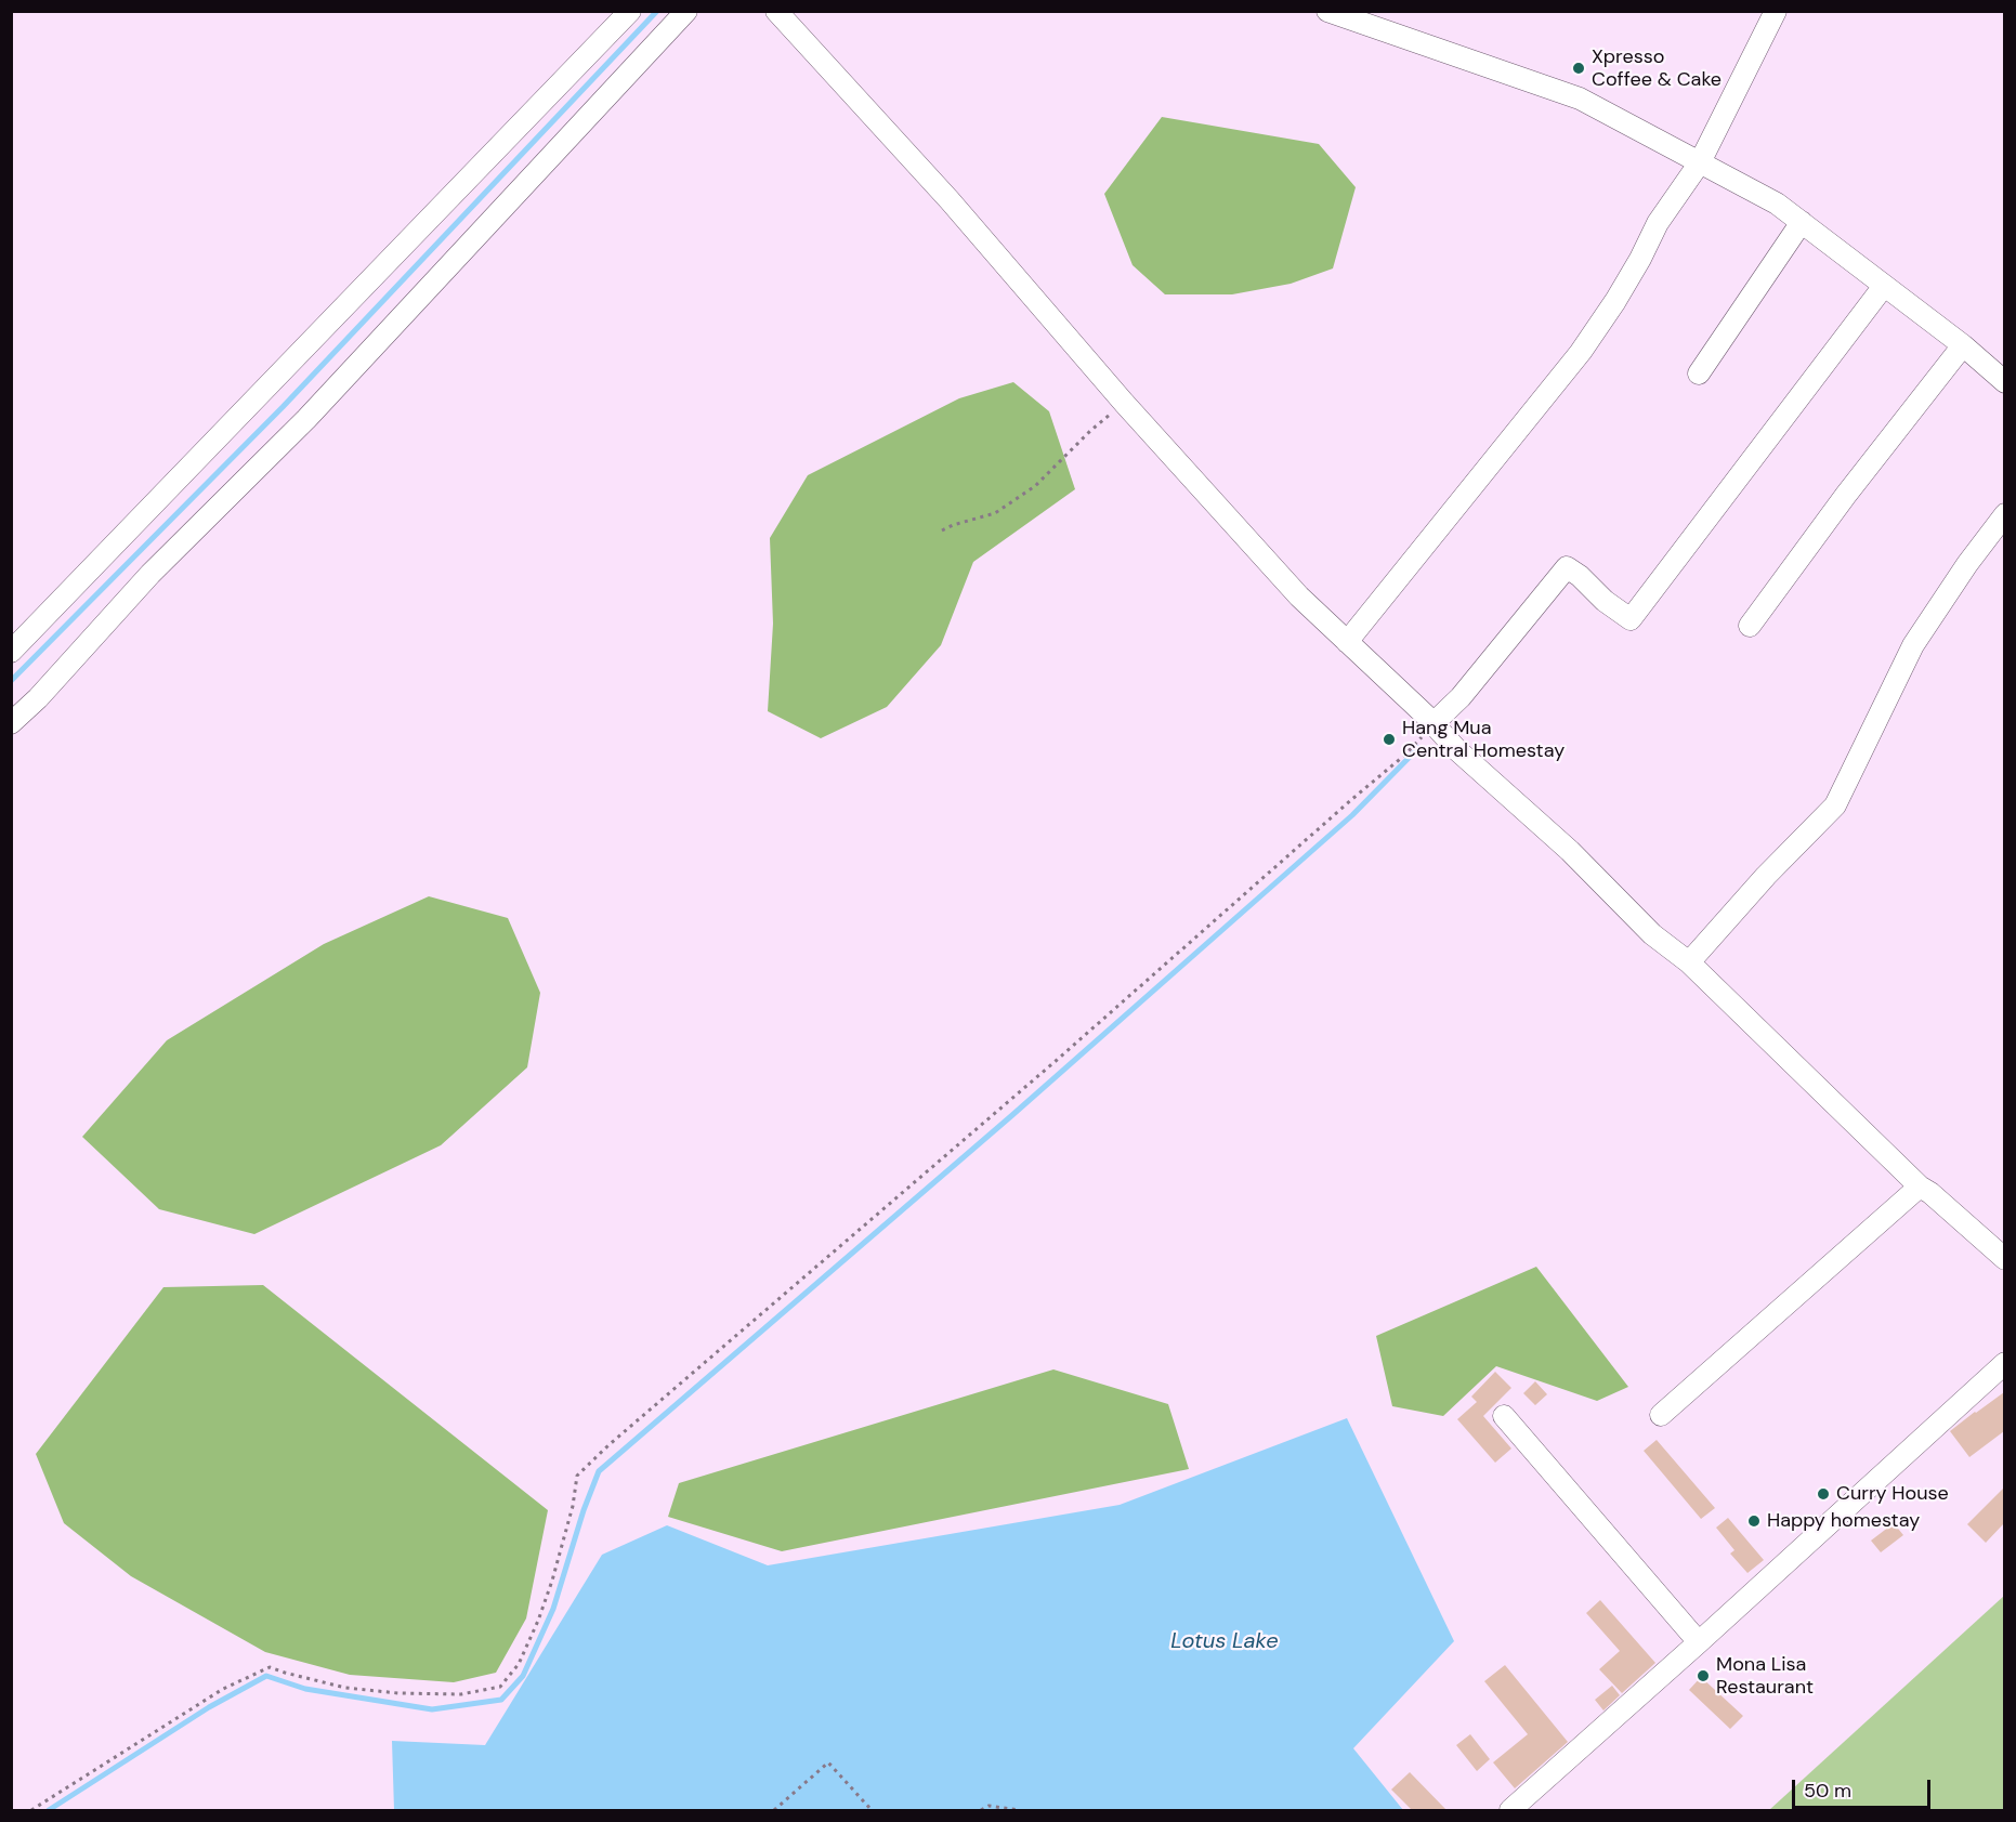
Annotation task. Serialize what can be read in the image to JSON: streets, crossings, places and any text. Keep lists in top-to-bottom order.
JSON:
{
  "water": ["Lotus Lake"],
  "places": [
    "Xpresso Coffee & Cake",
    "Hang Mua Central Homestay",
    "Curry House",
    "Happy homestay",
    "Mona Lisa Restaurant"
  ],
  "scale_bar": "50 m"
}
